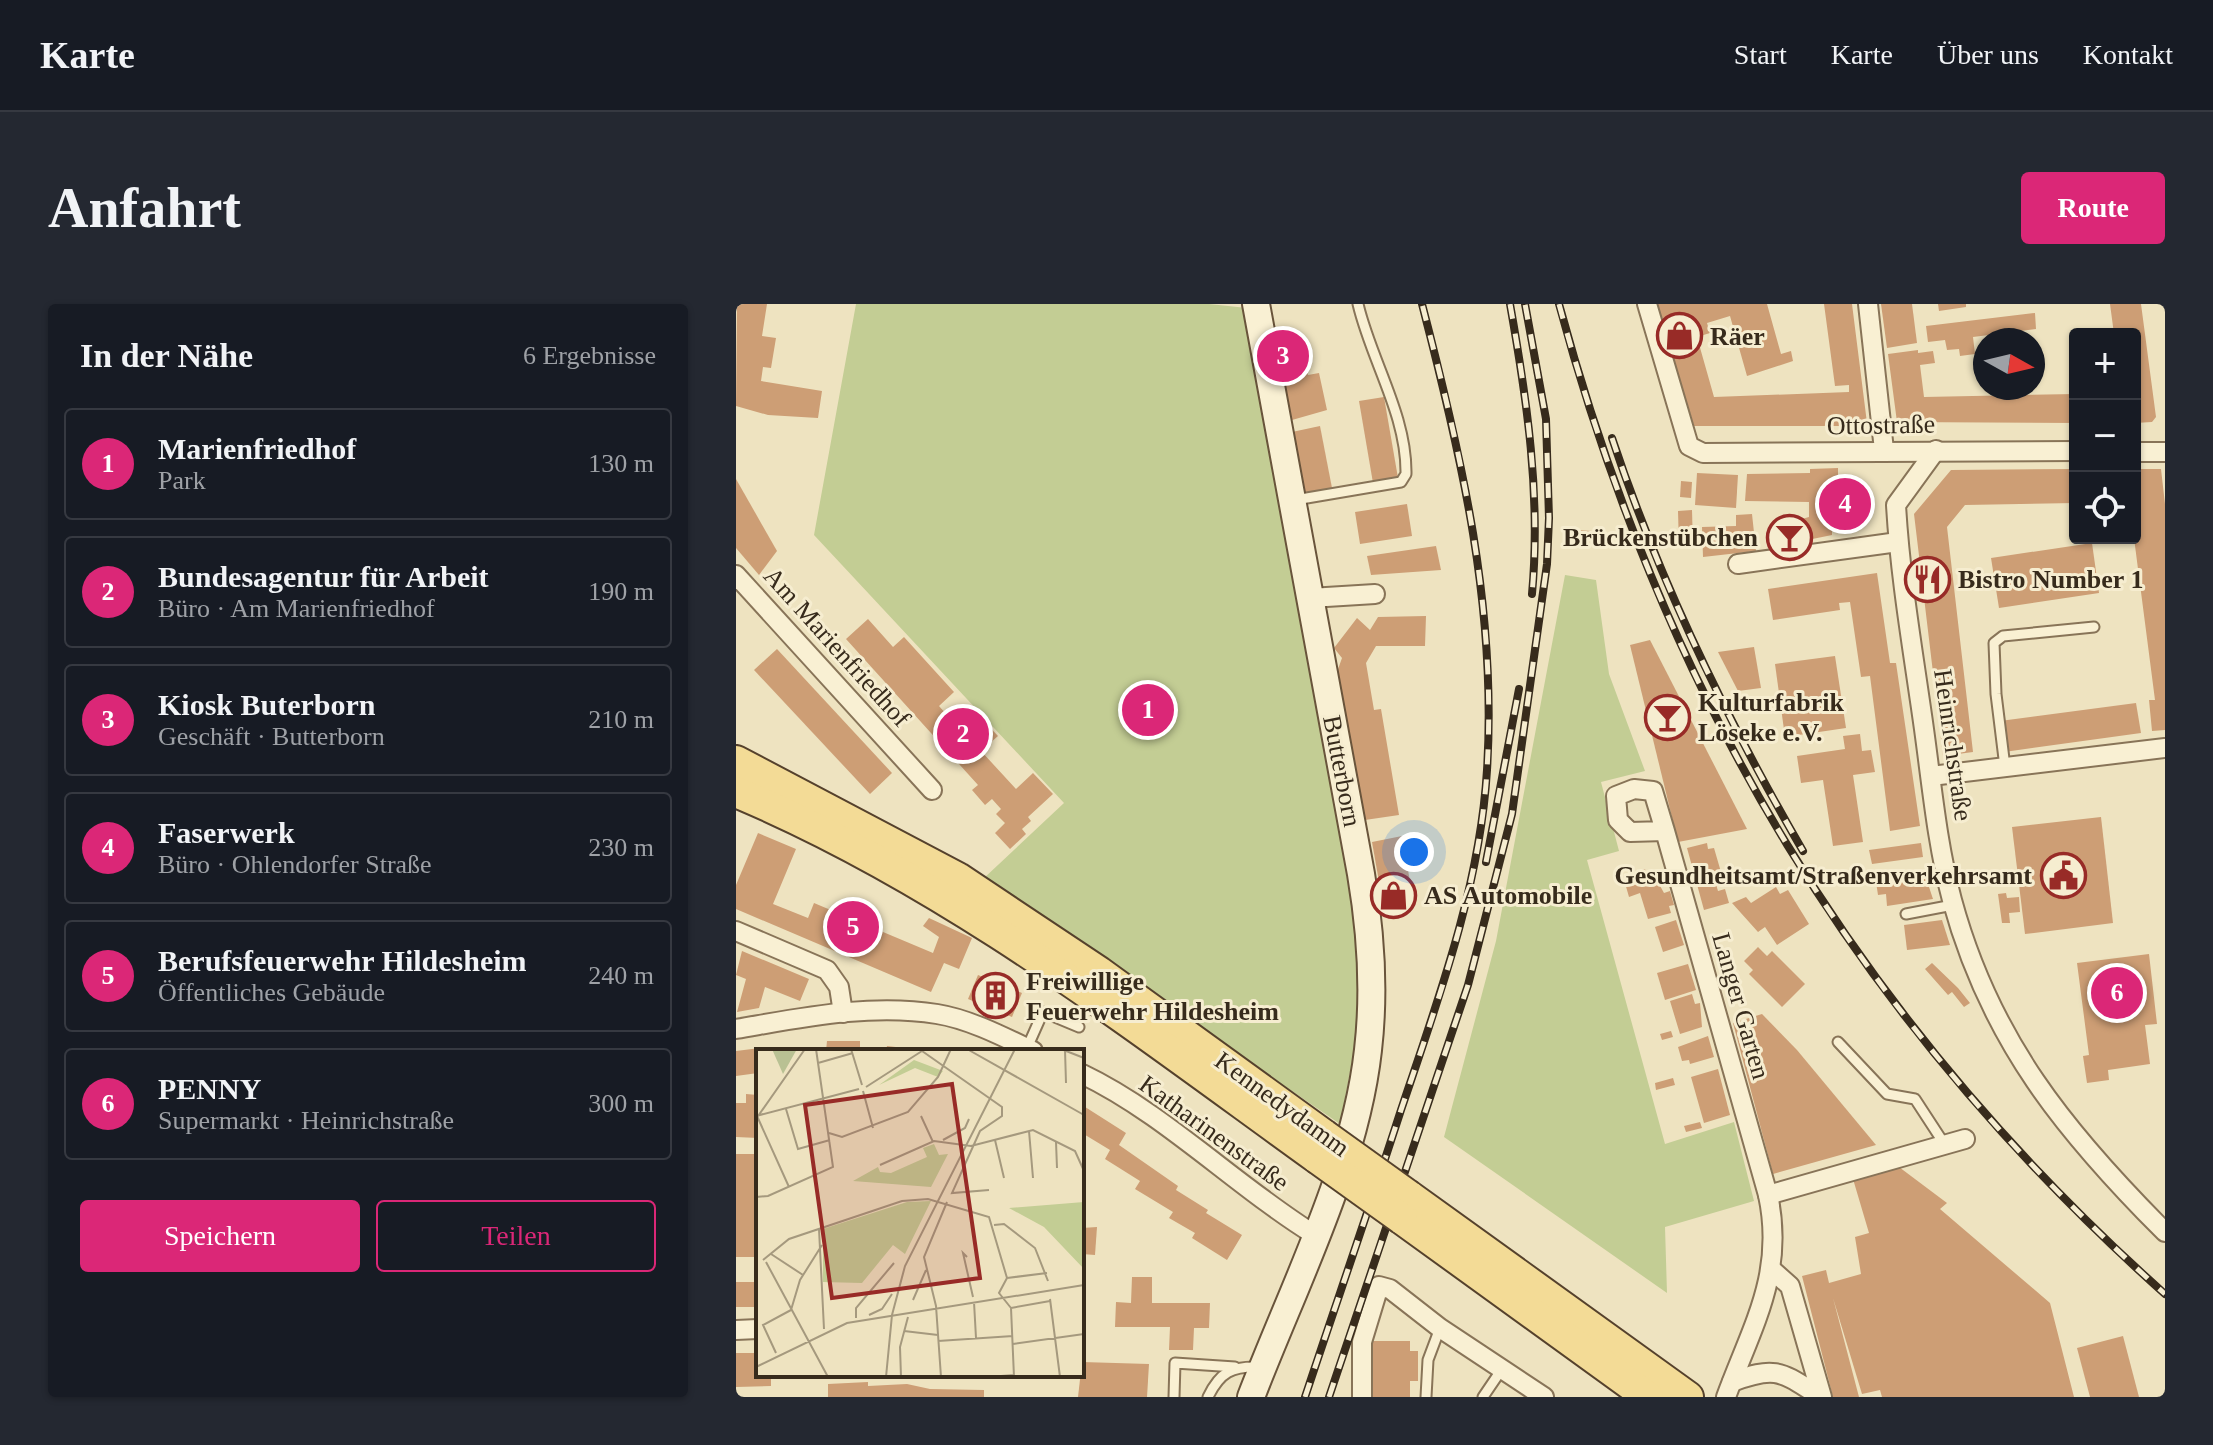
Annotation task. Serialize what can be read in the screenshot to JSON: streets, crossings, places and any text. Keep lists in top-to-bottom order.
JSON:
{
  "streets": {
    "main road": ["Kennedydamm"],
    "street": [
      "Ottostraße",
      "Am Marienfriedhof",
      "Heinrichstraße",
      "Butterborn",
      "Langer Garten",
      "Katharinenstraße"
    ]
  },
  "crossings": [
    ["Ottostraße", "Heinrichstraße"],
    ["Butterborn", "Katharinenstraße"]
  ],
  "places": {
    "shop": ["Räer", "AS Automobile"],
    "bar": ["Brückenstübchen", "Kulturfabrik Löseke e.V."],
    "restaurant": ["Bistro Number 1"],
    "public building": ["Gesundheitsamt/Straßenverkehrsamt"],
    "building": ["Freiwillige Feuerwehr Hildesheim"]
  },
  "north": "right",
  "page": {
    "header": "Karte",
    "nav": [
      "Start",
      "Karte",
      "Über uns",
      "Kontakt"
    ],
    "buttons": [
      "Route",
      ["Speichern", "Teilen"]
    ],
    "title": "Anfahrt",
    "heading": ["In der Nähe", "6 Ergebnisse"],
    "pins": [
      "3",
      "4",
      "1",
      "2",
      "5",
      "6"
    ],
    "map_buttons": ["+", "−"],
    "list": [
      {
        "mark": "1",
        "name": "Marienfriedhof",
        "note": "Park",
        "value": "130 m"
      },
      {
        "mark": "2",
        "name": "Bundesagentur für Arbeit",
        "note": "Büro · Am Marienfriedhof",
        "value": "190 m"
      },
      {
        "mark": "3",
        "name": "Kiosk Buterborn",
        "note": "Geschäft · Butterborn",
        "value": "210 m"
      },
      {
        "mark": "4",
        "name": "Faserwerk",
        "note": "Büro · Ohlendorfer Straße",
        "value": "230 m"
      },
      {
        "mark": "5",
        "name": "Berufsfeuerwehr Hildesheim",
        "note": "Öffentliches Gebäude",
        "value": "240 m"
      },
      {
        "mark": "6",
        "name": "PENNY",
        "note": "Supermarkt · Heinrichstraße",
        "value": "300 m"
      }
    ]
  }
}
